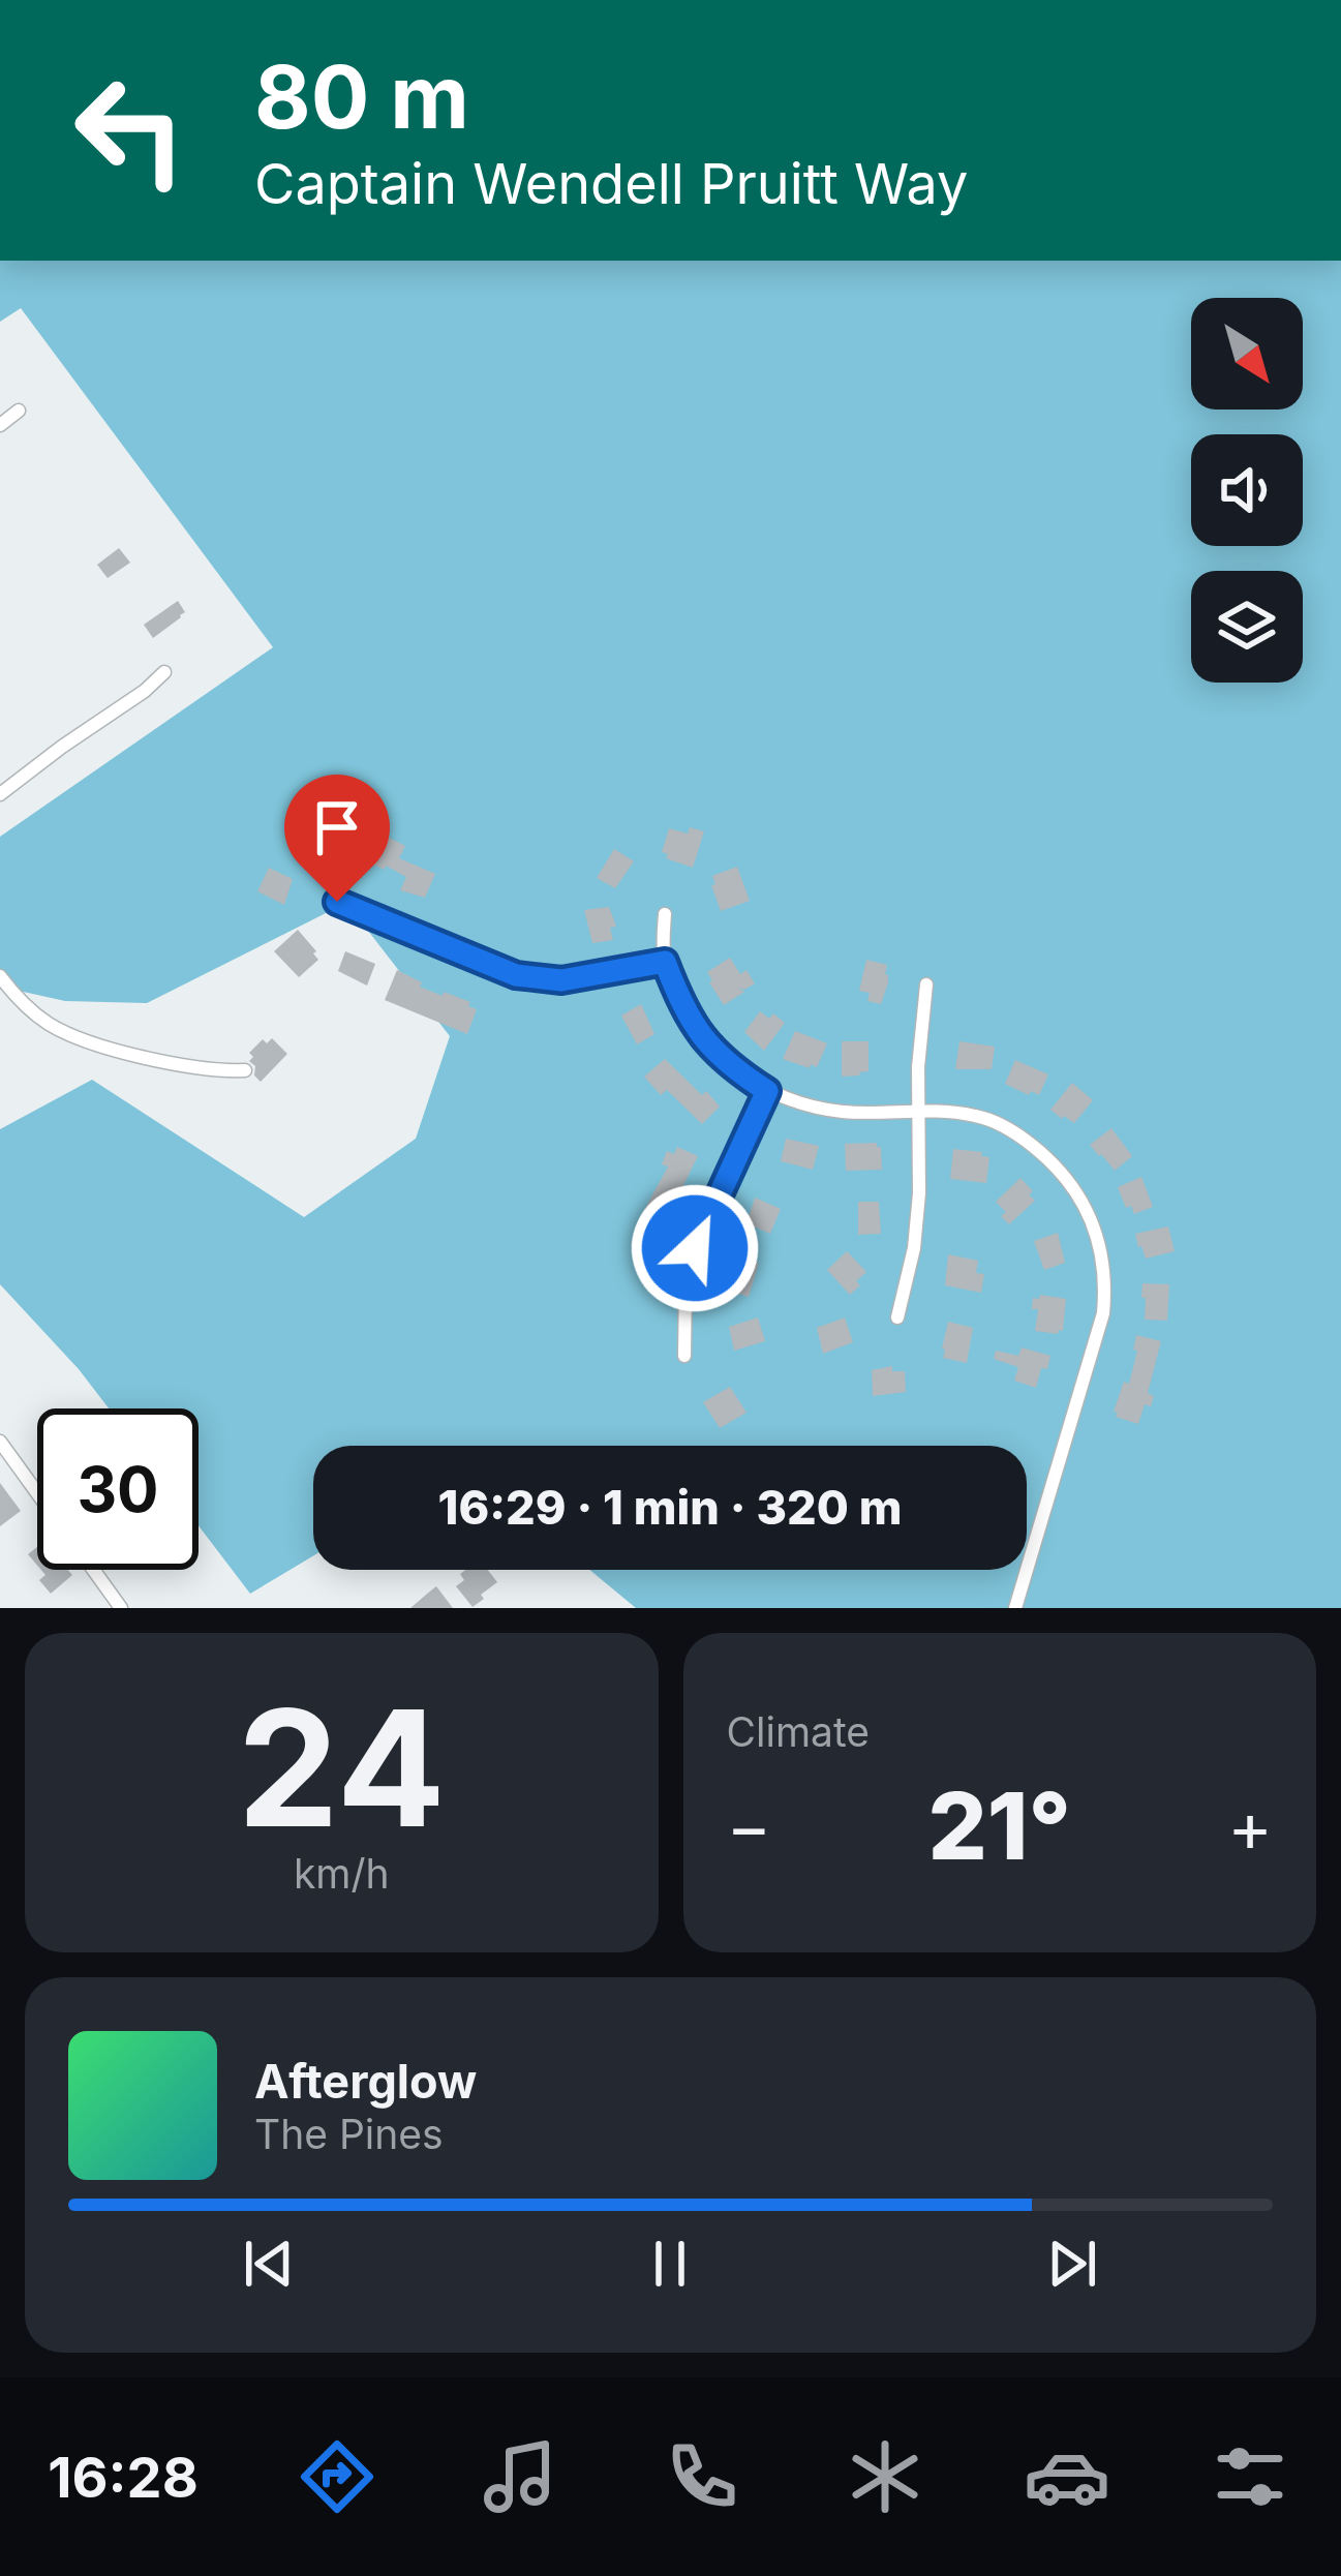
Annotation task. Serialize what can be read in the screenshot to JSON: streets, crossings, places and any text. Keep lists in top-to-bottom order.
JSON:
{
  "north": "bottom right",
  "page": {
    "turn": ["80 m", "Captain Wendell Pruitt Way"],
    "limit": "30",
    "trip": "16:29 · 1 min · 320 m",
    "tile": [
      ["24", "km/h"],
      "Climate"
    ],
    "heat": ["−", "21°", "+"],
    "song": ["Afterglow", "The Pines"],
    "tabs": "16:28"
  }
}
